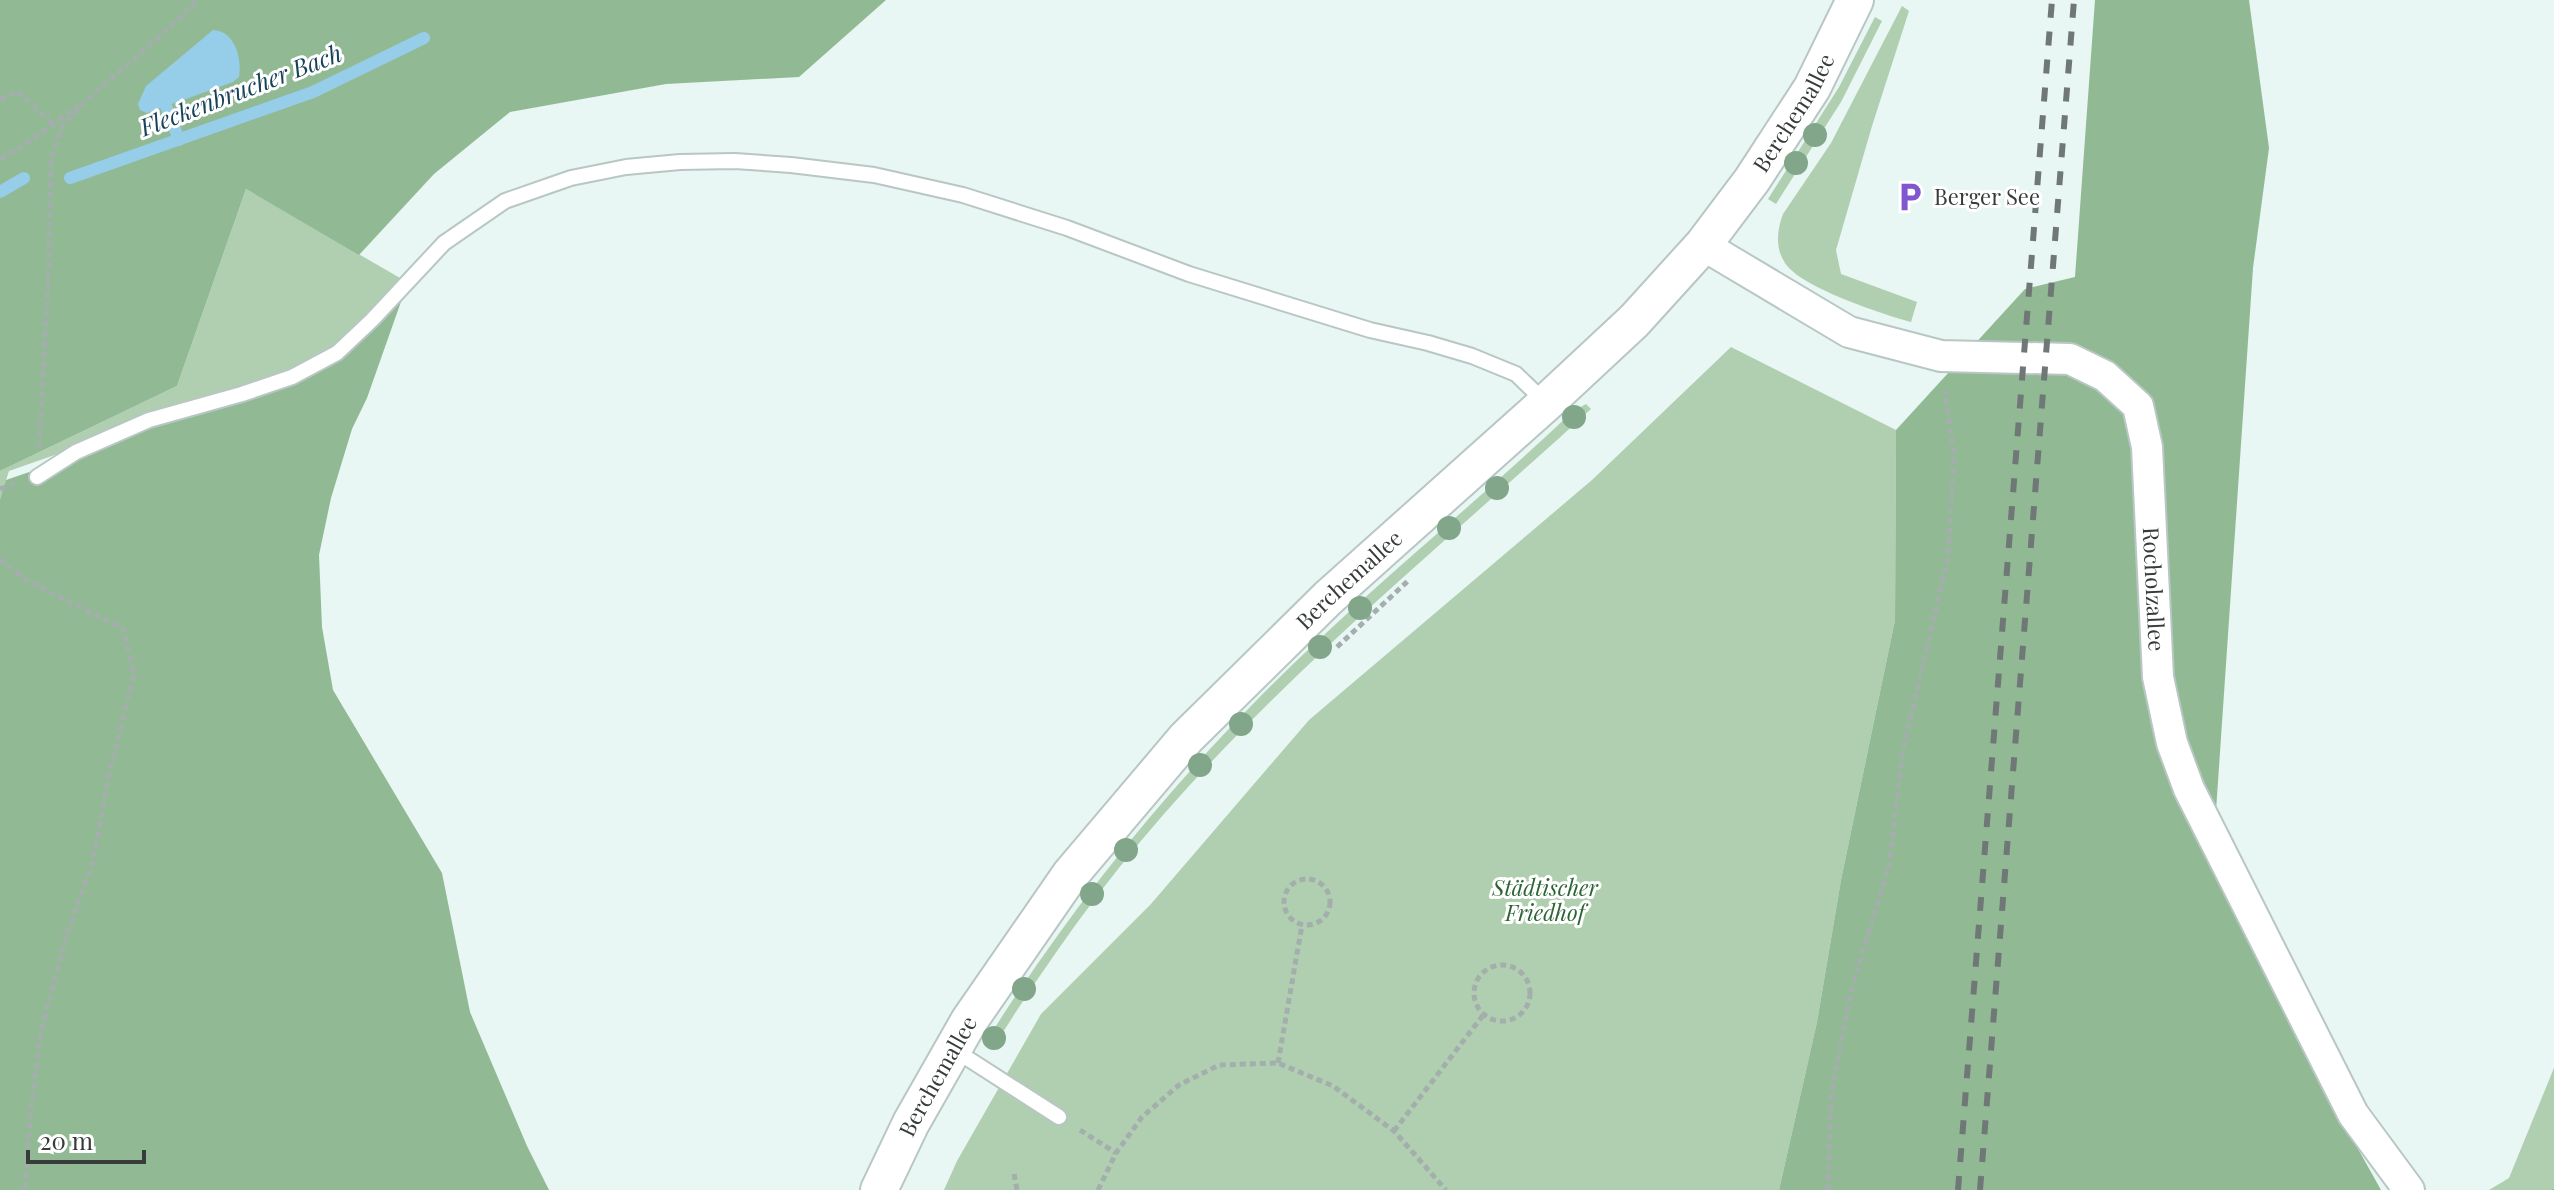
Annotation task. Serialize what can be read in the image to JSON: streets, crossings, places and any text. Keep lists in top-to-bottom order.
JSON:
{
  "streets": {
    "street": ["Berchemallee", "Rocholzallee"]
  },
  "crossings": [
    ["Berchemallee", "Rocholzallee"]
  ],
  "water": ["Fleckenbrucher Bach"],
  "parks": ["Städtischer Friedhof"],
  "places": {
    "parking": ["Berger See"]
  },
  "scale_bar": "20 m"
}
